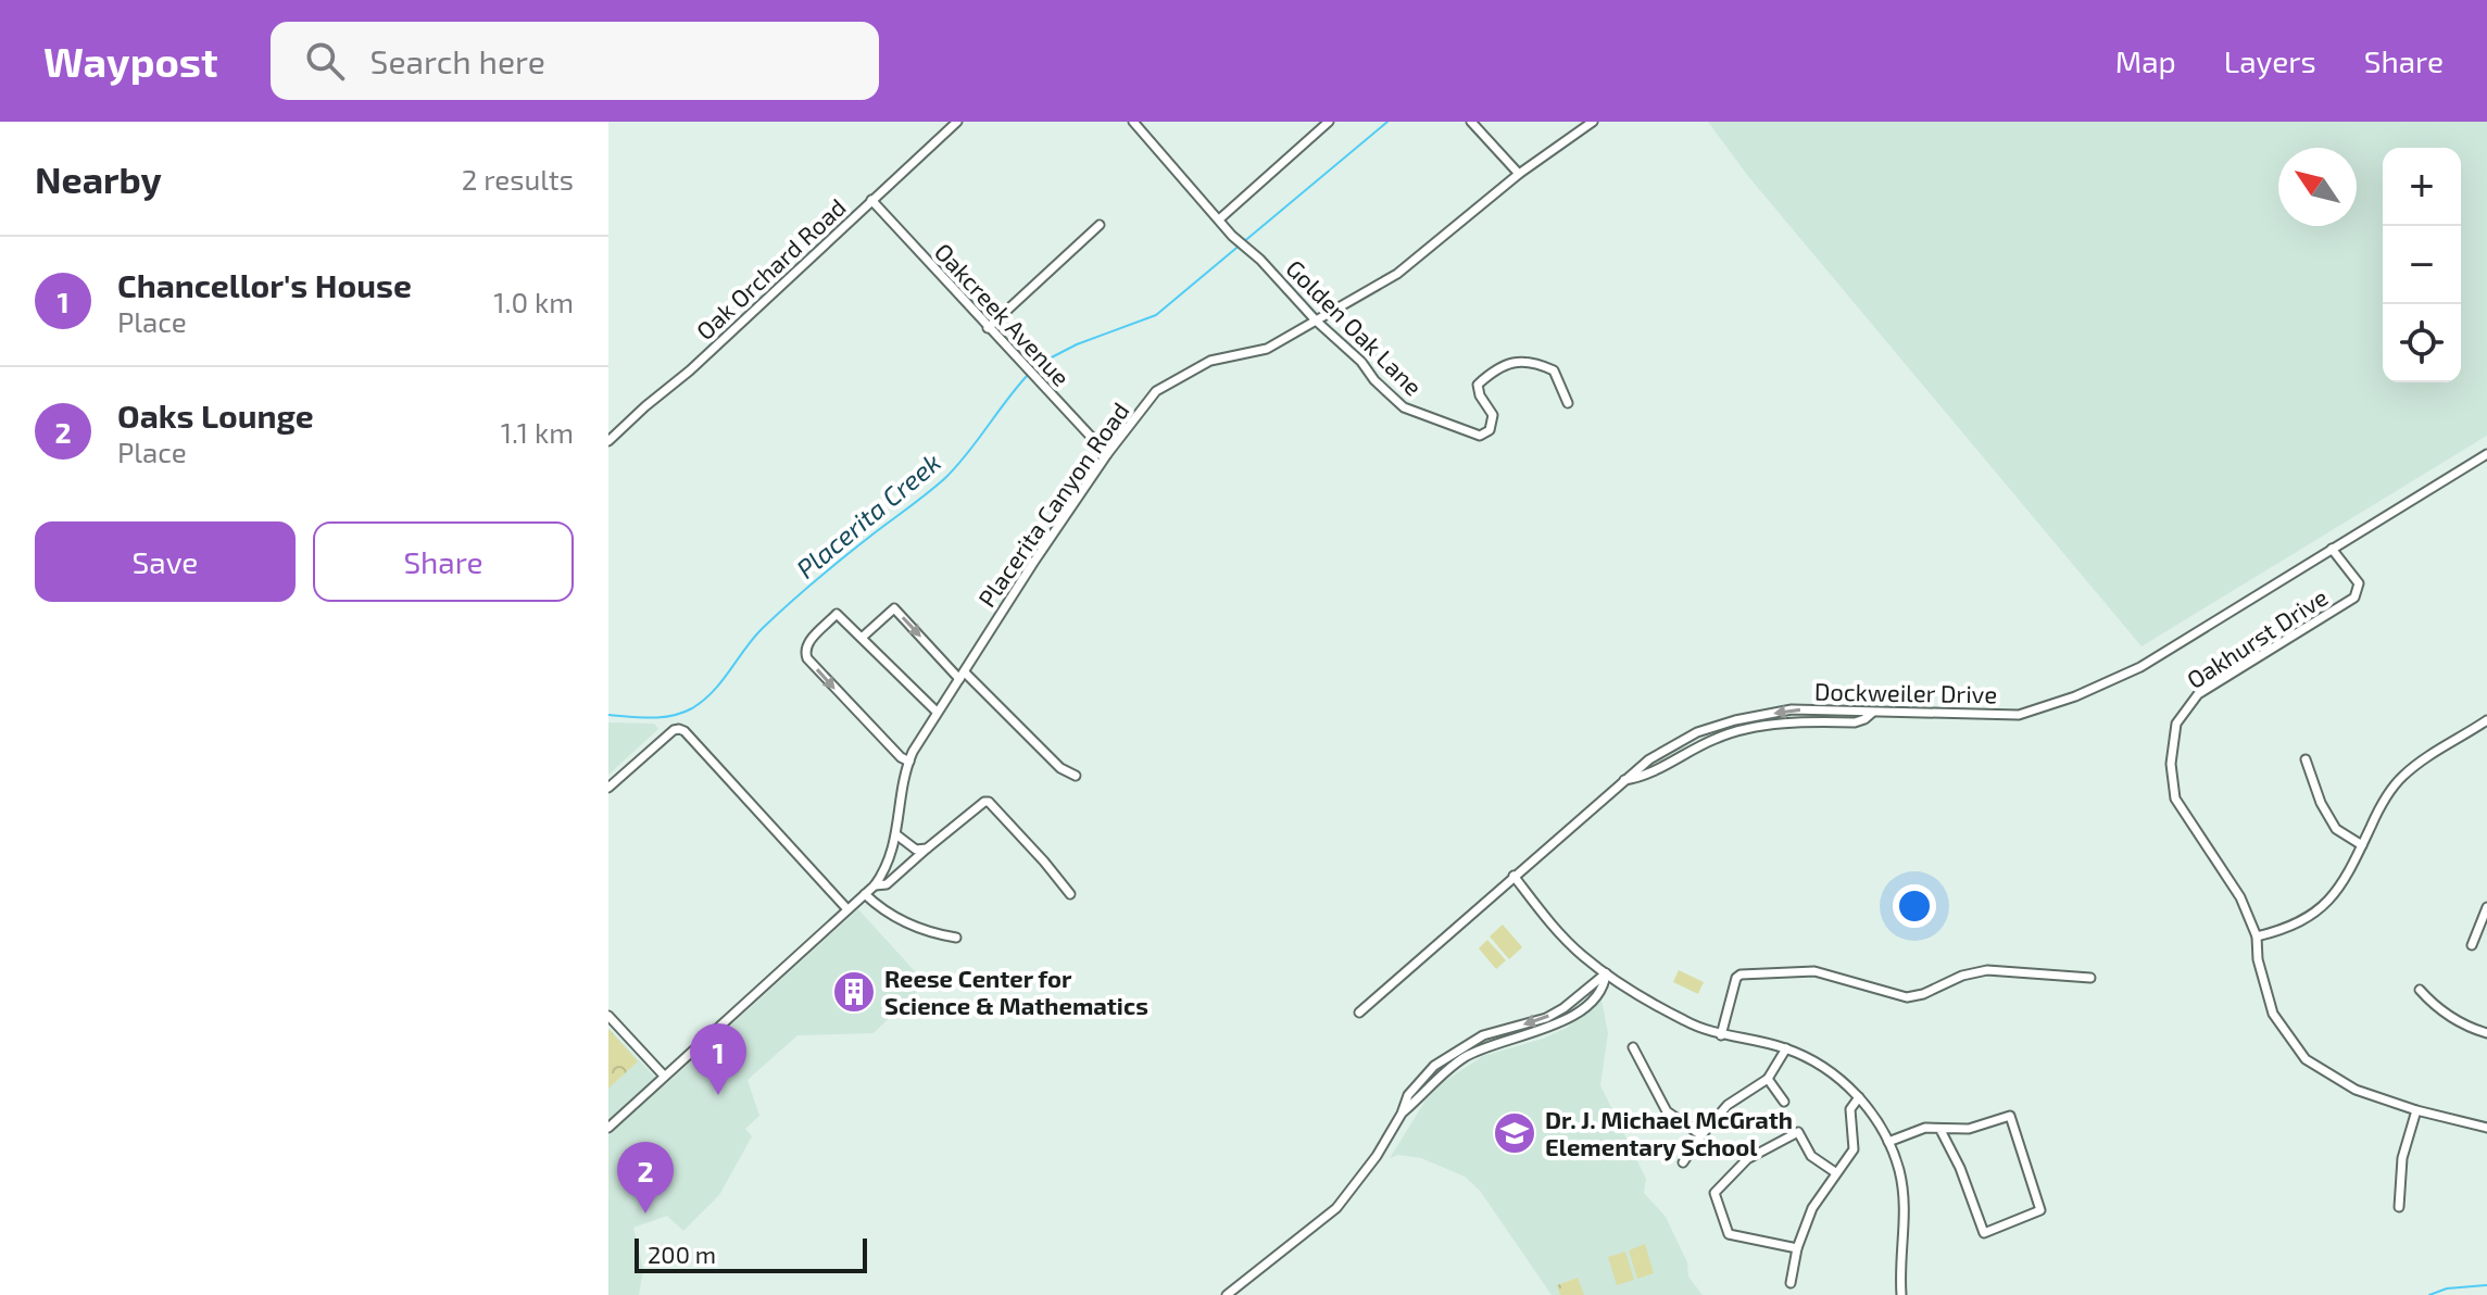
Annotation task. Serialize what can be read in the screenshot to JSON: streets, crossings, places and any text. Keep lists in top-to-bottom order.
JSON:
{
  "streets": {
    "street": [
      "Oak Orchard Road",
      "Oakcreek Avenue",
      "Golden Oak Lane",
      "Placerita Canyon Road",
      "Oakhurst Drive",
      "Dockweiler Drive"
    ]
  },
  "crossings": [
    ["Oak Orchard Road", "Oakcreek Avenue"],
    ["Oakcreek Avenue", "Placerita Canyon Road"],
    ["Golden Oak Lane", "Placerita Canyon Road"],
    ["Oakhurst Drive", "Dockweiler Drive"]
  ],
  "water": ["Placerita Creek"],
  "places": {
    "building": ["Reese Center for Science & Mathematics"],
    "school or university": ["Dr. J. Michael McGrath Elementary School"]
  },
  "scale_bar": "200 m",
  "north": "top left",
  "page": {
    "header": "Waypost",
    "search": "Search here",
    "nav": ["Map", "Layers", "Share"],
    "heading": ["Nearby", "2 results"],
    "map_buttons": ["+", "−"],
    "list": [
      {
        "mark": "1",
        "name": "Chancellor's House",
        "note": "Place",
        "value": "1.0 km"
      },
      {
        "mark": "2",
        "name": "Oaks Lounge",
        "note": "Place",
        "value": "1.1 km"
      }
    ],
    "buttons": ["Save", "Share"],
    "pins": ["1", "2"],
    "scale": "200 m"
  }
}
